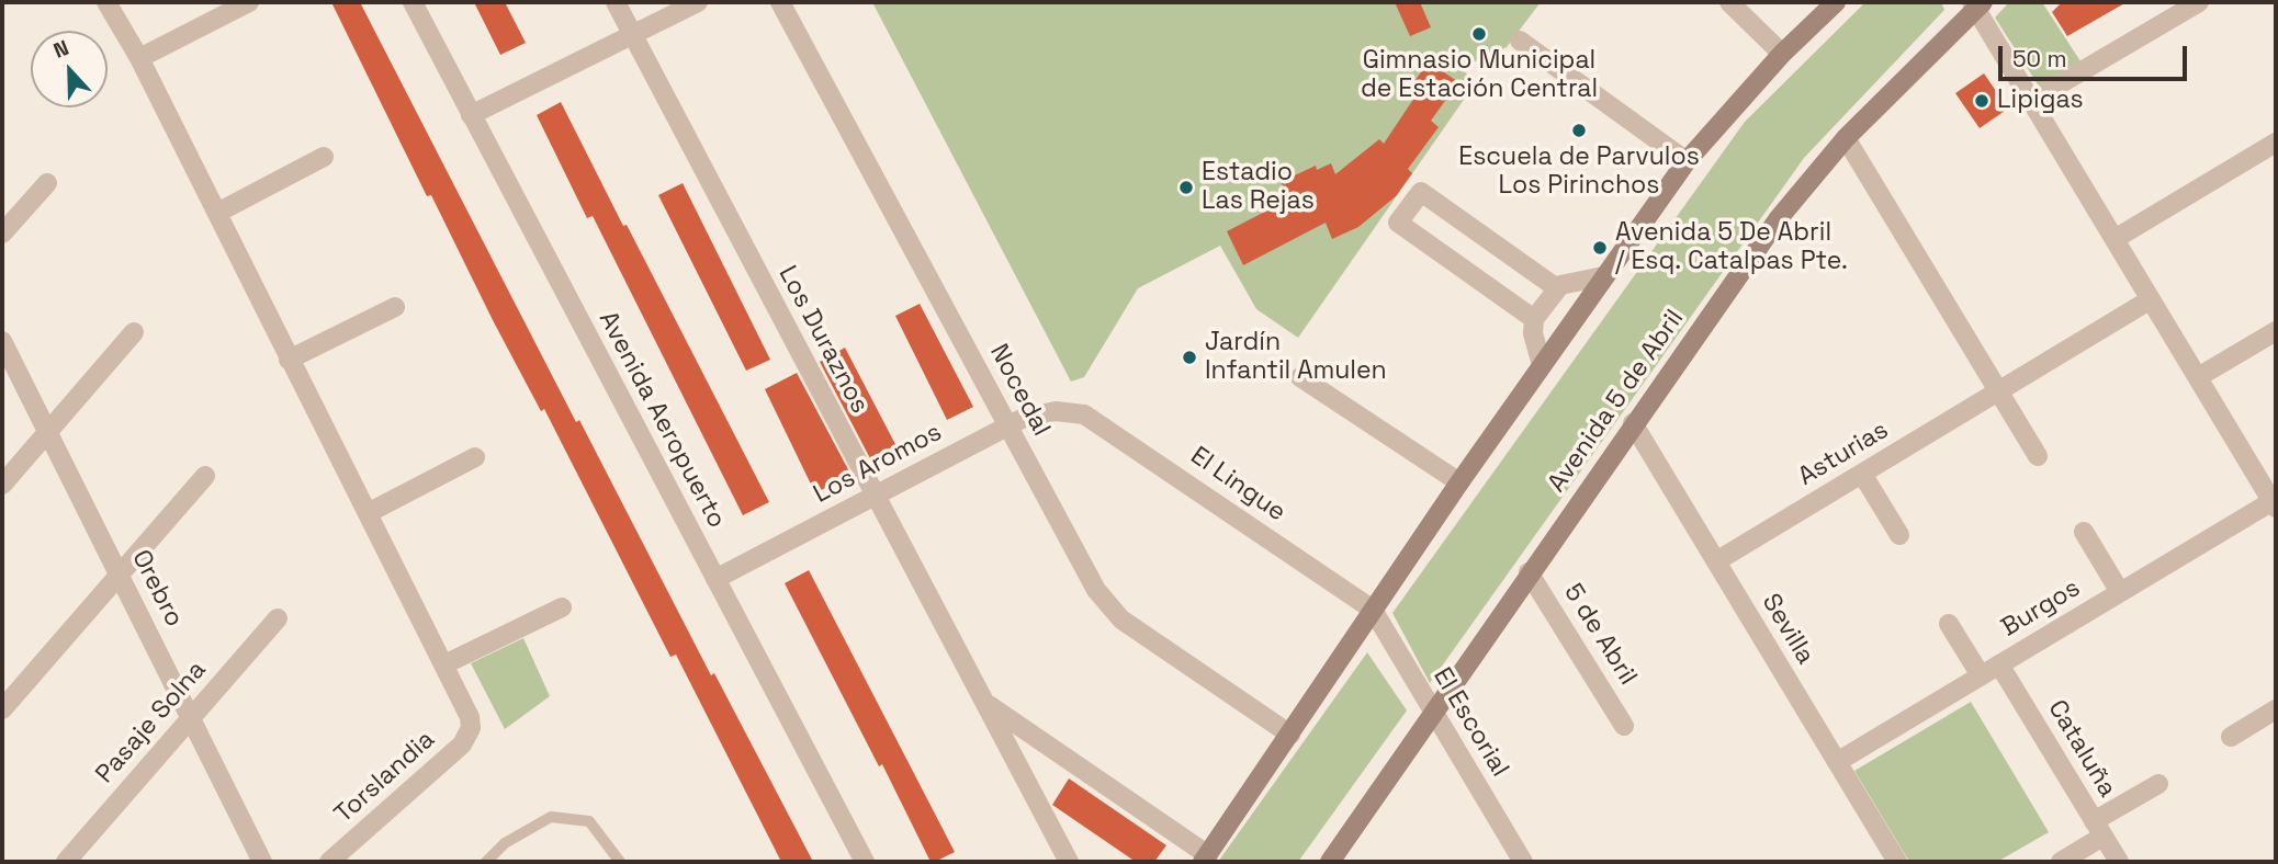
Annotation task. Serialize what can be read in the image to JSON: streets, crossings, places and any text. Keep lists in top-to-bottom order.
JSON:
{
  "streets": {
    "main road": ["Avenida 5 de Abril"],
    "street": [
      "Los Duraznos",
      "Nocedal",
      "Avenida Aeropuerto",
      "Asturias",
      "Los Aromos",
      "El Lingue",
      "Orebro",
      "Burgos",
      "Sevilla",
      "5 de Abril",
      "Pasaje Solna",
      "El Escorial",
      "Cataluña",
      "Torslandia"
    ]
  },
  "crossings": [
    ["Los Duraznos", "Los Aromos"],
    ["Nocedal", "Los Aromos"],
    ["Avenida 5 de Abril", "Sevilla"],
    ["Avenida 5 de Abril", "5 de Abril"],
    ["Avenida 5 de Abril", "El Escorial"],
    ["Avenida Aeropuerto", "Los Aromos"],
    ["Asturias", "Sevilla"],
    ["Los Aromos", "El Lingue"],
    ["El Lingue", "El Escorial"],
    ["Orebro", "Pasaje Solna"],
    ["Burgos", "Sevilla"],
    ["Burgos", "Cataluña"]
  ],
  "places": [
    "Gimnasio Municipal de Estación Central",
    "Lipigas",
    "Escuela de Parvulos Los Pirinchos",
    "Estadio Las Rejas",
    "Avenida 5 De Abril / Esq. Catalpas Pte.",
    "Jardín Infantil Amulen"
  ],
  "scale_bar": "50 m",
  "north": "top"
}
